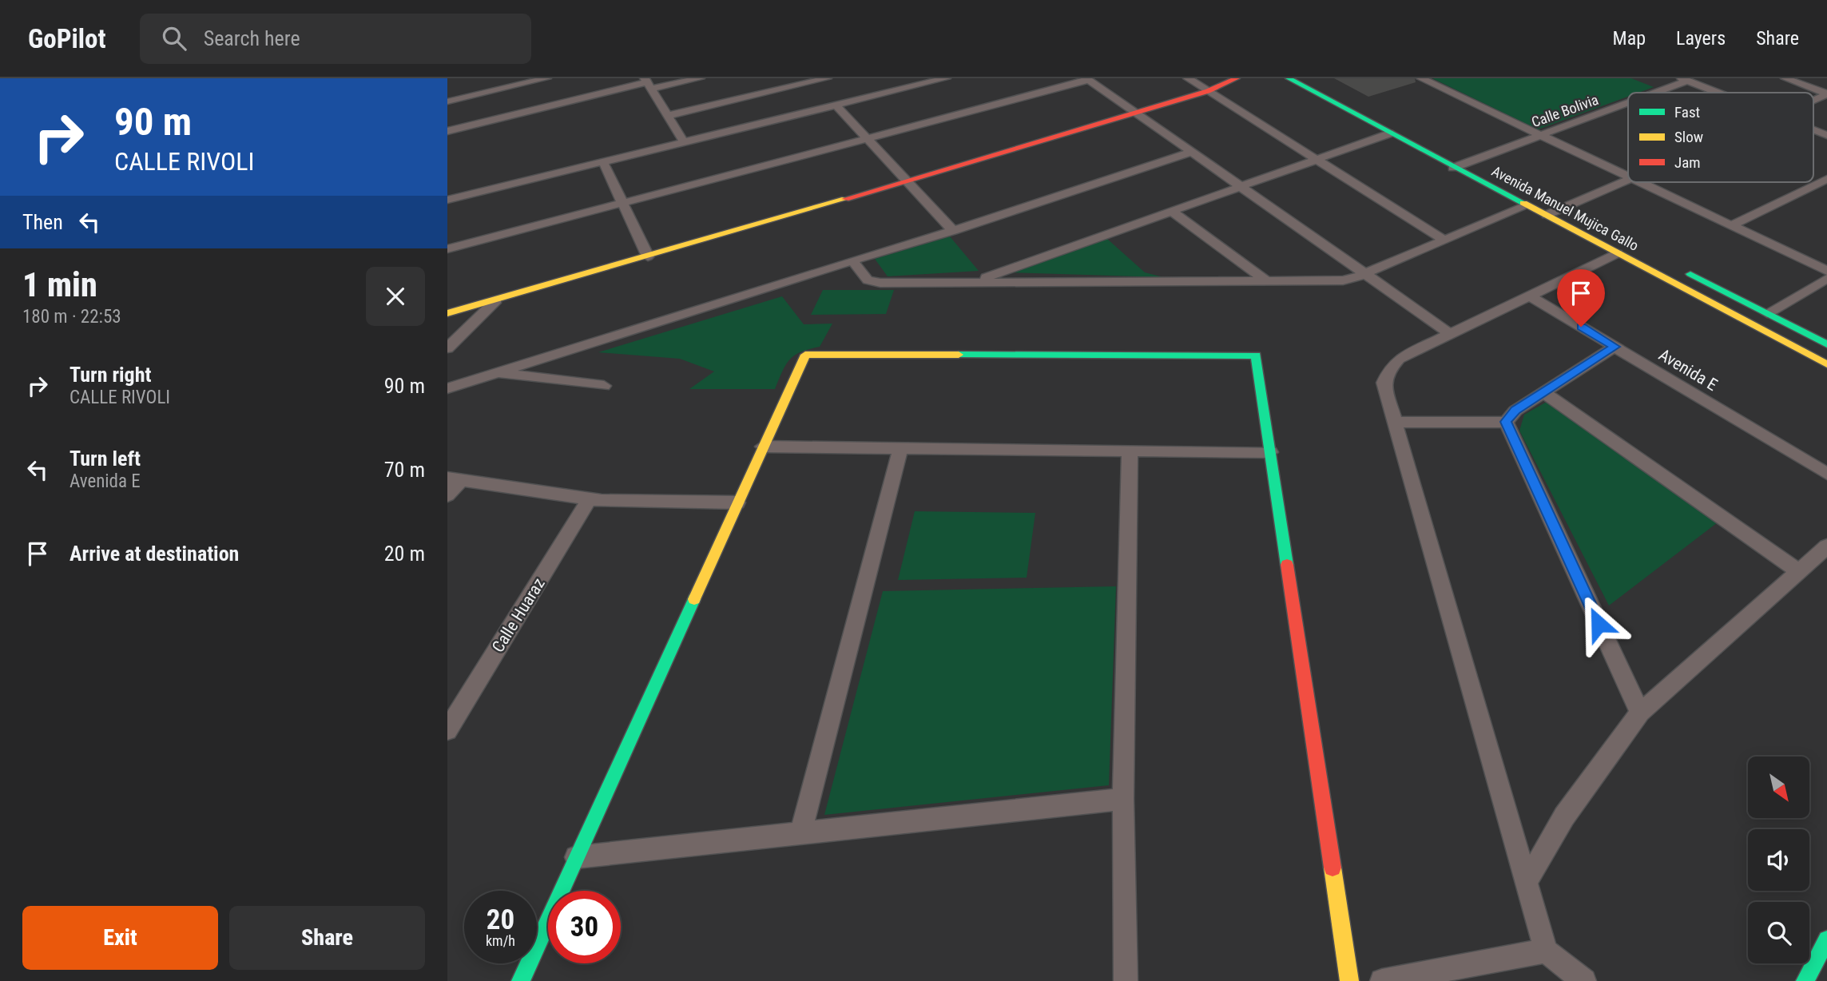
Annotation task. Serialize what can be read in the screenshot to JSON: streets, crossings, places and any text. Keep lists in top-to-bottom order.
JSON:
{
  "streets": {
    "street": [
      "Calle Bolivia",
      "Avenida Manuel Mujica Gallo",
      "Avenida E",
      "Calle Huaraz"
    ]
  },
  "crossings": [
    ["Calle Bolivia", "Avenida Manuel Mujica Gallo"]
  ],
  "legend": ["Fast", "Slow", "Jam"],
  "north": "bottom right",
  "page": {
    "header": "GoPilot",
    "search": "Search here",
    "nav": ["Map", "Layers", "Share"],
    "turn": ["90 m", "CALLE RIVOLI"],
    "then": "Then",
    "heading": ["1 min", "180 m · 22:53"],
    "list": [
      {
        "name": "Turn right",
        "note": "CALLE RIVOLI",
        "value": "90 m"
      },
      {
        "name": "Turn left",
        "note": "Avenida E",
        "value": "70 m"
      },
      {
        "name": "Arrive at destination",
        "value": "20 m"
      }
    ],
    "speed": "20 km/h",
    "limit": "30",
    "buttons": ["Exit", "Share"]
  }
}
